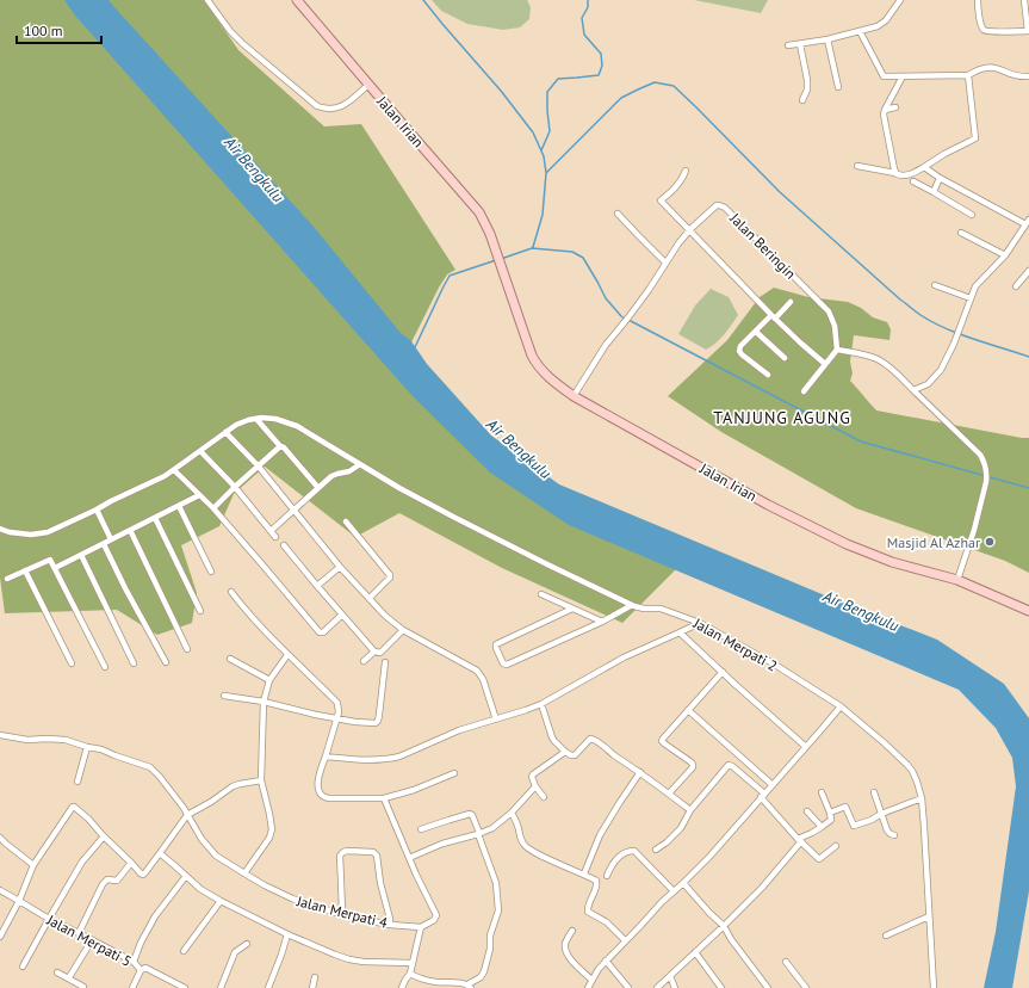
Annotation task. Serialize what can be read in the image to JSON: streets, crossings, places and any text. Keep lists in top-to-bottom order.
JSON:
{
  "streets": {
    "main road": ["Jalan Irian"],
    "street": [
      "Jalan Beringin",
      "Jalan Merpati 2",
      "Jalan Merpati 4",
      "Jalan Merpati 5"
    ]
  },
  "crossings": [
    ["Jalan Irian", "Jalan Beringin"]
  ],
  "districts": ["TANJUNG AGUNG"],
  "water": ["Air Bengkulu"],
  "places": ["Masjid Al Azhar"],
  "scale_bar": "100 m"
}
